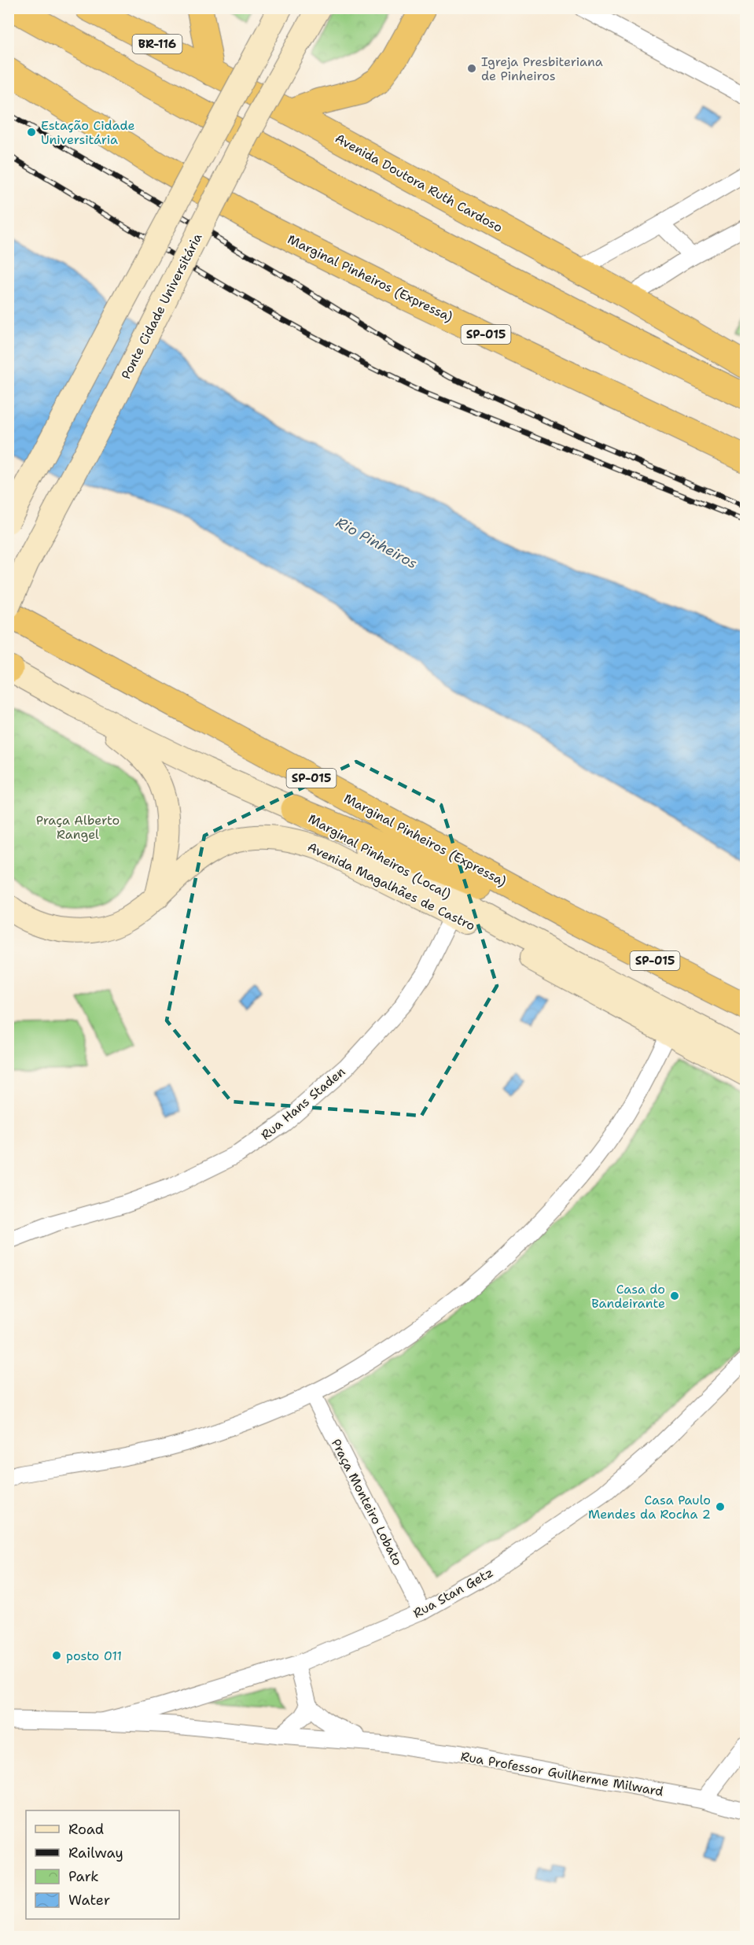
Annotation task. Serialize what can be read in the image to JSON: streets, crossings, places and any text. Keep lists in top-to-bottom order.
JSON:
{
  "streets": {
    "highway": [
      "BR-116",
      "Avenida Doutora Ruth Cardoso",
      "Marginal Pinheiros (Expressa)",
      "SP-015"
    ],
    "main road": ["Ponte Cidade Universitária", "Marginal Pinheiros (Local)", "Avenida Magalhães de Castro"],
    "street": [
      "Rua Hans Staden",
      "Praça Monteiro Lobato",
      "Rua Stan Getz",
      "Rua Professor Guilherme Milward"
    ]
  },
  "crossings": [
    ["Avenida Magalhães de Castro", "Rua Hans Staden"],
    ["Praça Monteiro Lobato", "Rua Stan Getz"],
    ["Rua Stan Getz", "Rua Professor Guilherme Milward"]
  ],
  "water": ["Rio Pinheiros"],
  "parks": ["Praça Alberto Rangel"],
  "places": [
    "Igreja Presbiteriana de Pinheiros",
    "Estação Cidade Universitária",
    "Casa do Bandeirante",
    "Casa Paulo Mendes da Rocha 2",
    "posto 011"
  ],
  "legend": [
    "Road",
    "Railway",
    "Park",
    "Water"
  ]
}
